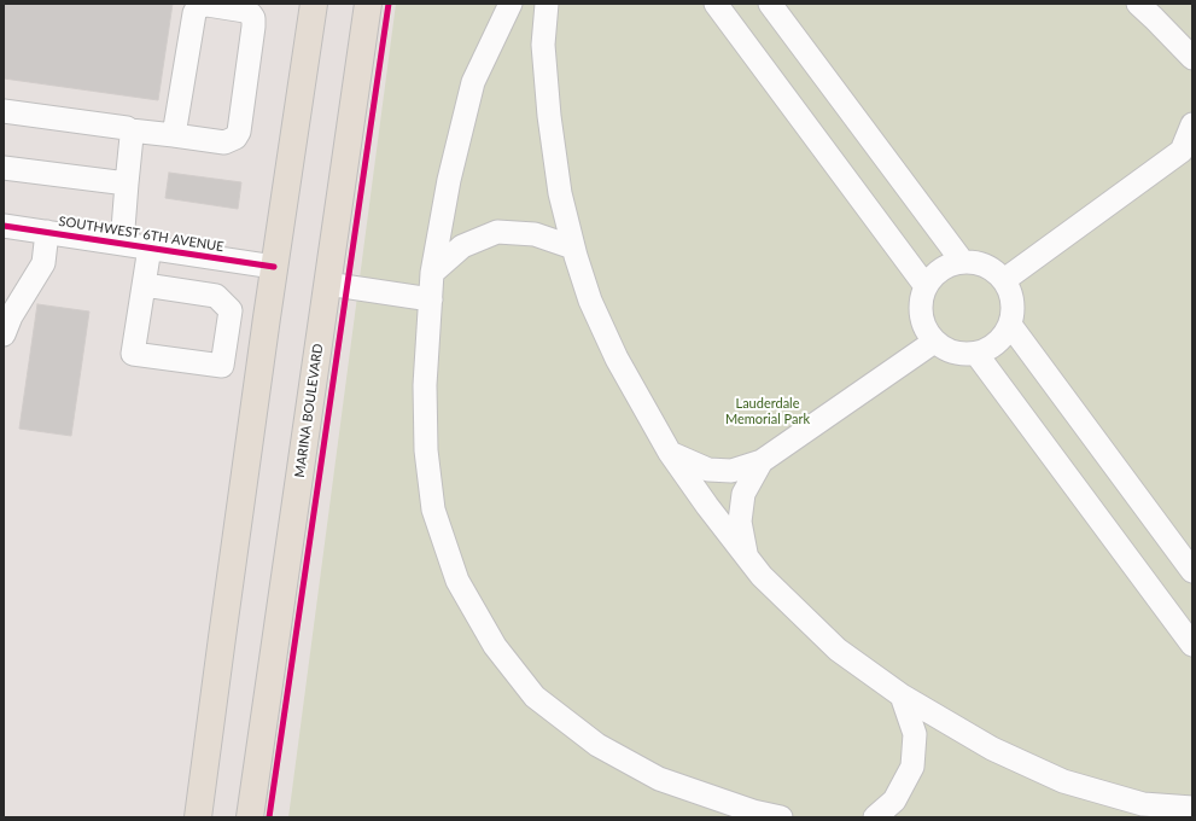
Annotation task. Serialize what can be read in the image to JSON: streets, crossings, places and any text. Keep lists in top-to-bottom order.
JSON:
{
  "streets": {
    "main road": ["MARINA BOULEVARD"],
    "street": ["SOUTHWEST 6TH AVENUE"]
  },
  "parks": ["Lauderdale Memorial Park"]
}
